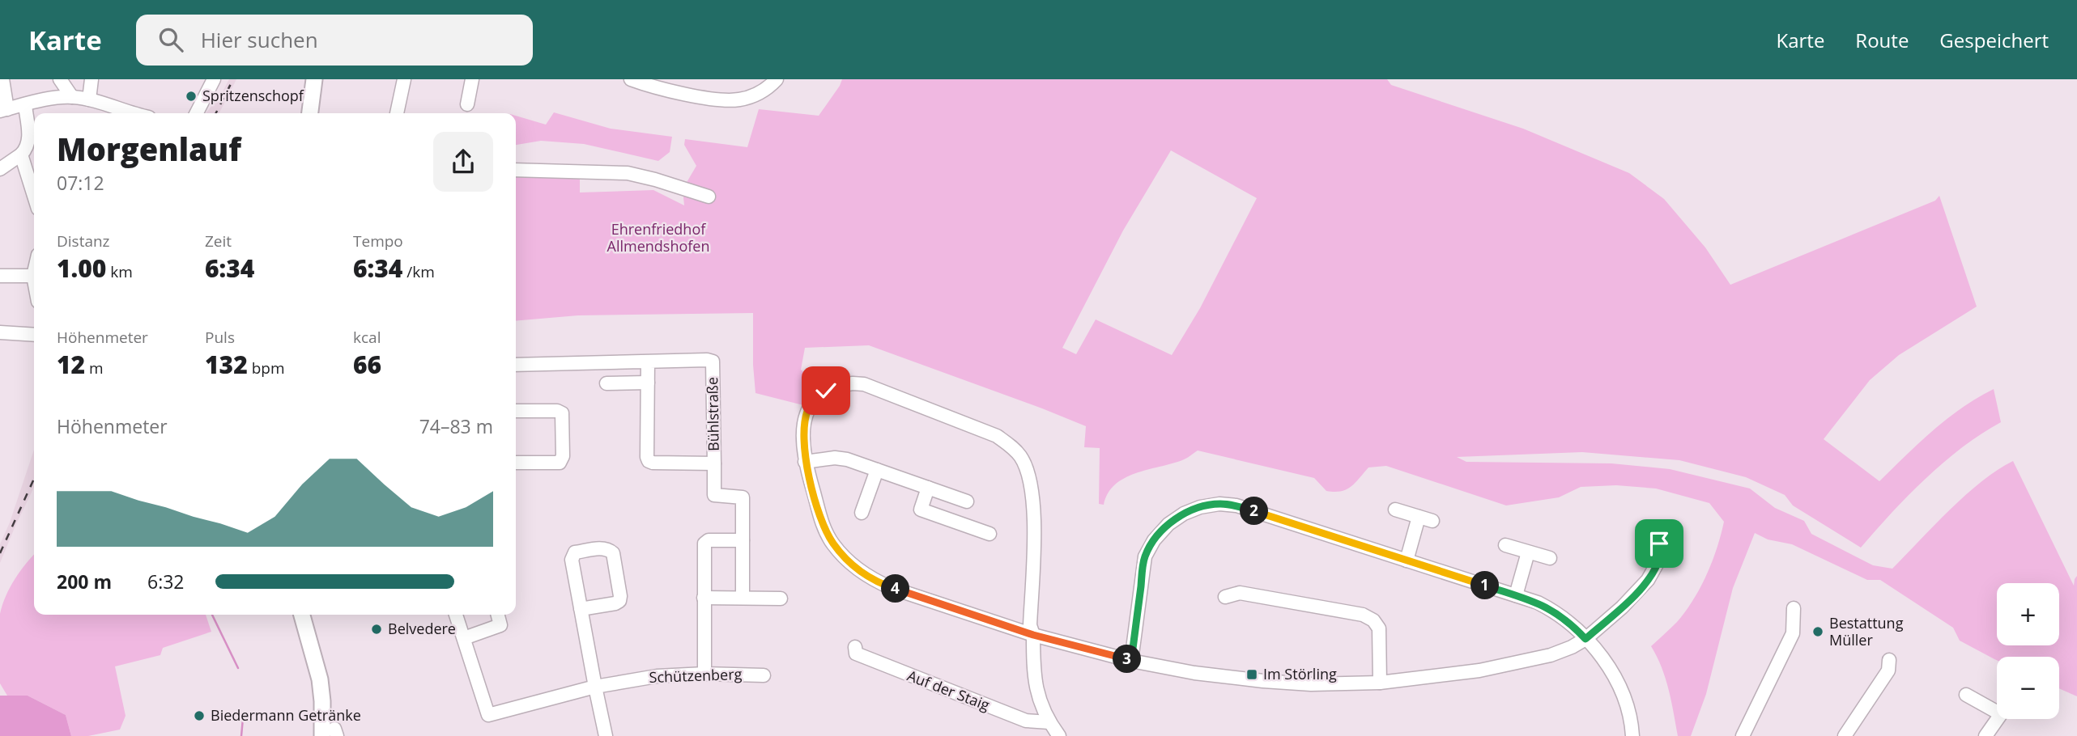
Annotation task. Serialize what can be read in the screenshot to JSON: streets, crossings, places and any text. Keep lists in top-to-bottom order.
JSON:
{
  "streets": {
    "street": ["Bühlstraße", "Schützenberg", "Auf der Staig"]
  },
  "parks": ["Ehrenfriedhof Allmendshofen"],
  "places": {
    "other": [
      "Spritzenschopf",
      "Belvedere",
      "Bestattung Müller",
      "Biedermann Getränke"
    ],
    "transit": ["Im Störling"]
  },
  "page": {
    "header": "Karte",
    "search": "Hier suchen",
    "nav": ["Karte", "Route", "Gespeichert"],
    "heading": ["Morgenlauf", "07:12"],
    "stats": [
      ["Distanz", "1.00 km"],
      ["Zeit", "6:34"],
      ["Tempo", "6:34 /km"],
      ["Höhenmeter", "12 m"],
      ["Puls", "132 bpm"],
      ["kcal", "66"]
    ],
    "chart": ["Höhenmeter", "74–83 m"],
    "pins": [
      "2",
      "1",
      "4",
      "3"
    ],
    "list": [
      {
        "name": "200 m",
        "note": "6:32"
      }
    ],
    "map_buttons": ["+", "−"]
  }
}
